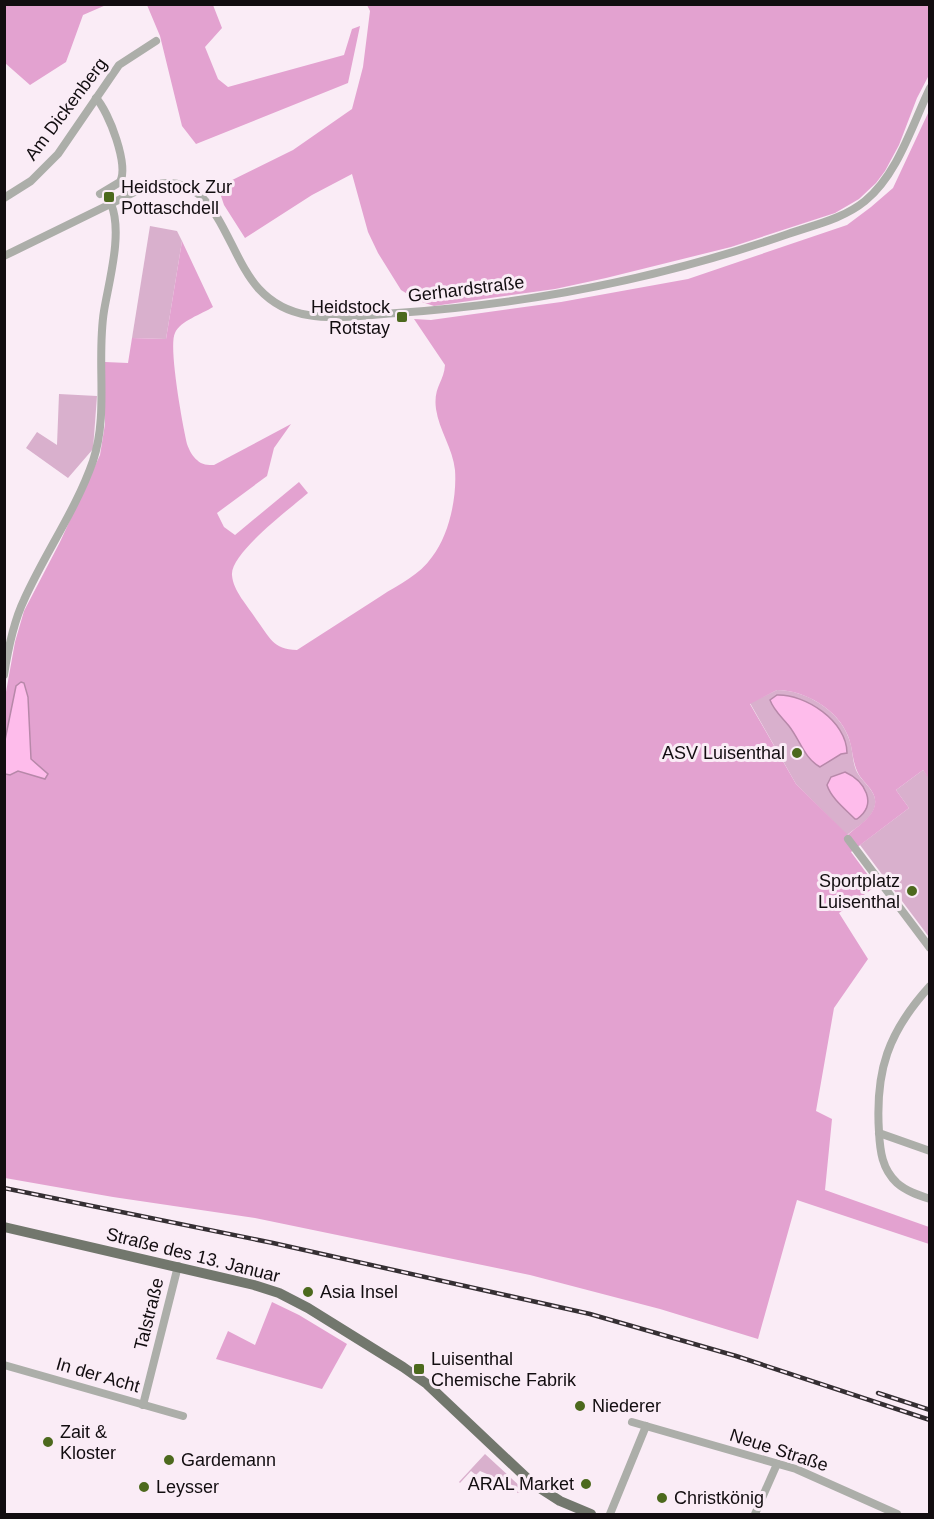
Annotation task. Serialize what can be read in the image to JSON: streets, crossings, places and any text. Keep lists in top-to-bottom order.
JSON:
{
  "streets": {
    "main road": ["Straße des 13. Januar"],
    "street": [
      "Am Dickenberg",
      "Gerhardstraße",
      "Talstraße",
      "In der Acht",
      "Neue Straße"
    ]
  },
  "crossings": [
    ["Straße des 13. Januar", "Talstraße"],
    ["Talstraße", "In der Acht"]
  ],
  "places": {
    "transit": ["Heidstock Zur Pottaschdell", "Heidstock Rotstay", "Luisenthal Chemische Fabrik"],
    "other": [
      "ASV Luisenthal",
      "Sportplatz Luisenthal",
      "Asia Insel",
      "Niederer",
      "Zait & Kloster",
      "Gardemann",
      "ARAL Market",
      "Leysser",
      "Christkönig"
    ]
  }
}
